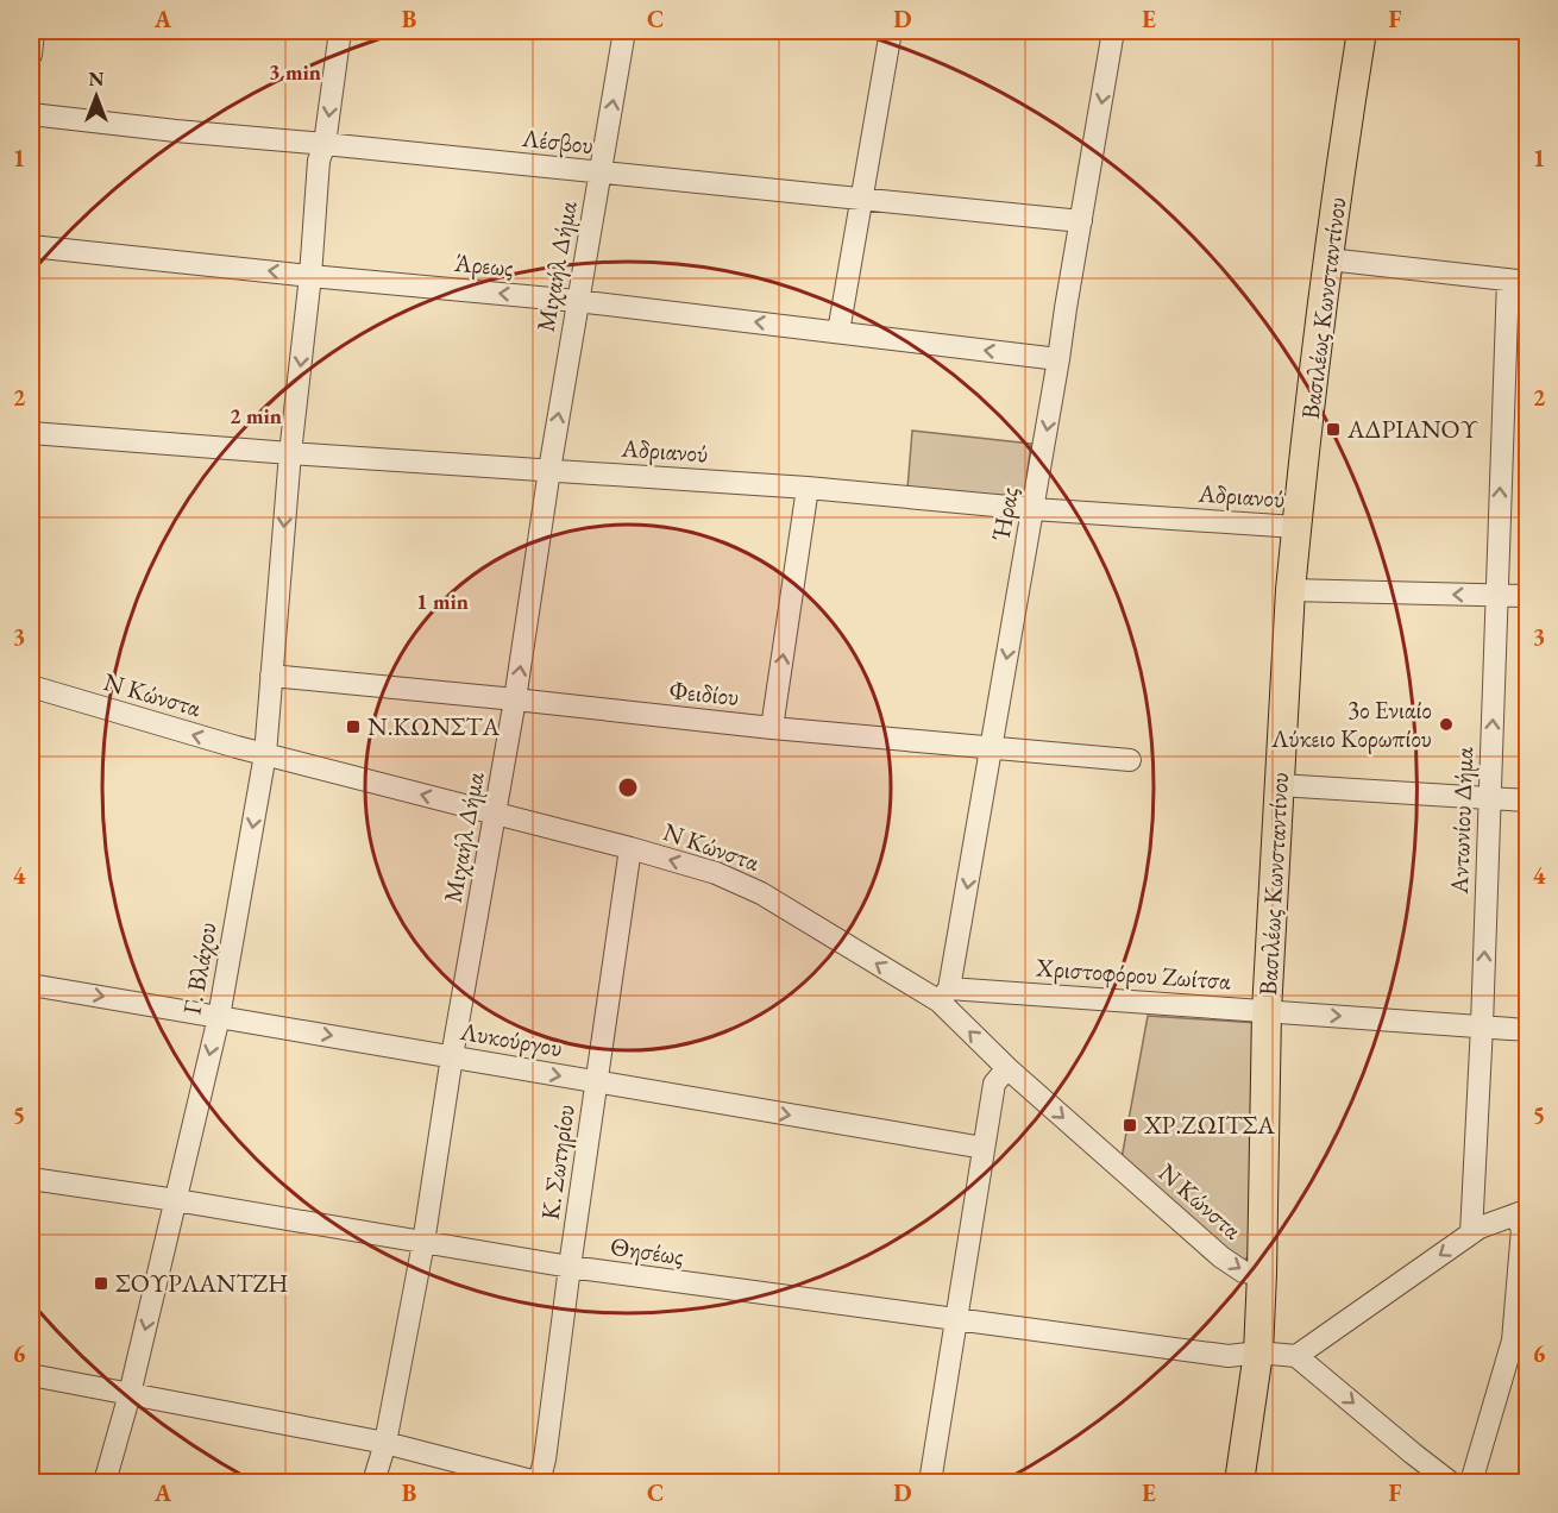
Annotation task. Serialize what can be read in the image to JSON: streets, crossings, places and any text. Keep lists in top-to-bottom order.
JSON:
{
  "streets": {
    "main road": ["Βασιλέως Κωνσταντίνου"],
    "street": [
      "Λέσβου",
      "Άρεως",
      "Μιχαήλ Δήμα",
      "Αδριανού",
      "Ήρας",
      "Φειδίου",
      "Ν Κώνστα",
      "Αντωνίου Δήμα",
      "Γ. Βλάχου",
      "Χριστοφόρου Ζωίτσα",
      "Λυκούργου",
      "Κ. Σωτηρίου",
      "Θησέως"
    ]
  },
  "crossings": [
    ["Λέσβου", "Μιχαήλ Δήμα"],
    ["Λέσβου", "Ήρας"],
    ["Λέσβου", "Γ. Βλάχου"],
    ["Άρεως", "Μιχαήλ Δήμα"],
    ["Άρεως", "Ήρας"],
    ["Άρεως", "Γ. Βλάχου"],
    ["Μιχαήλ Δήμα", "Αδριανού"],
    ["Μιχαήλ Δήμα", "Φειδίου"],
    ["Μιχαήλ Δήμα", "Ν Κώνστα"],
    ["Μιχαήλ Δήμα", "Λυκούργου"],
    ["Μιχαήλ Δήμα", "Θησέως"],
    ["Βασιλέως Κωνσταντίνου", "Αδριανού"],
    ["Βασιλέως Κωνσταντίνου", "Ν Κώνστα"],
    ["Βασιλέως Κωνσταντίνου", "Χριστοφόρου Ζωίτσα"],
    ["Βασιλέως Κωνσταντίνου", "Θησέως"],
    ["Αδριανού", "Ήρας"],
    ["Αδριανού", "Γ. Βλάχου"],
    ["Ήρας", "Φειδίου"],
    ["Ήρας", "Ν Κώνστα"],
    ["Ήρας", "Χριστοφόρου Ζωίτσα"],
    ["Φειδίου", "Γ. Βλάχου"],
    ["Ν Κώνστα", "Γ. Βλάχου"],
    ["Ν Κώνστα", "Χριστοφόρου Ζωίτσα"],
    ["Ν Κώνστα", "Κ. Σωτηρίου"],
    ["Αντωνίου Δήμα", "Χριστοφόρου Ζωίτσα"],
    ["Γ. Βλάχου", "Λυκούργου"],
    ["Γ. Βλάχου", "Θησέως"],
    ["Λυκούργου", "Κ. Σωτηρίου"],
    ["Κ. Σωτηρίου", "Θησέως"]
  ],
  "one_way": [
    "Άρεως",
    "Μιχαήλ Δήμα",
    "Ήρας",
    "Αντωνίου Δήμα",
    "Γ. Βλάχου",
    "Χριστοφόρου Ζωίτσα",
    "Λυκούργου"
  ],
  "places": {
    "transit": [
      "ΑΔΡΙΑΝΟΥ",
      "Ν.ΚΩΝΣΤΑ",
      "ΧΡ.ΖΩΙΤΣΑ",
      "ΣΟΥΡΛΑΝΤΖΗ"
    ],
    "other": ["3ο Ενιαίο Λύκειο Κορωπίου"]
  },
  "north": "top",
  "grid": {
    "columns": [
      "A",
      "B",
      "C",
      "D",
      "E",
      "F"
    ],
    "rows": [
      "1",
      "2",
      "3",
      "4",
      "5",
      "6"
    ]
  },
  "rings": ["3 min", "2 min", "1 min"]
}
